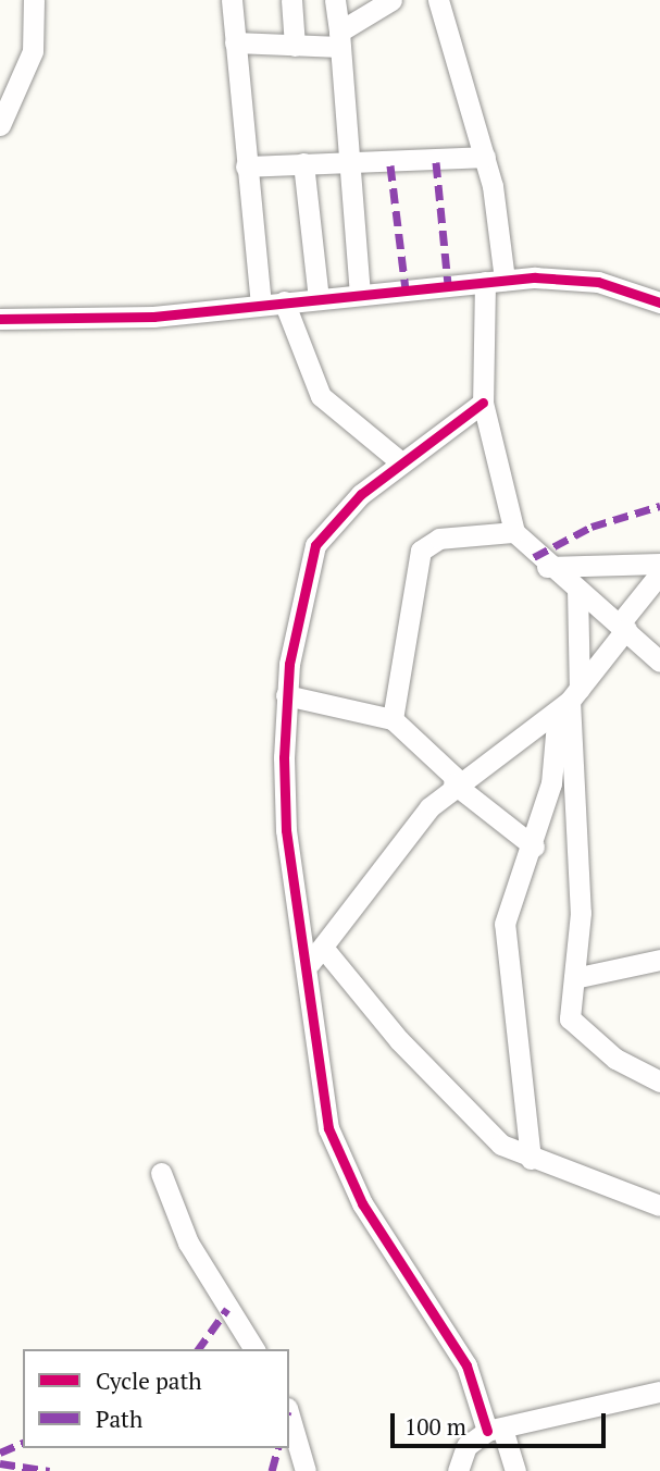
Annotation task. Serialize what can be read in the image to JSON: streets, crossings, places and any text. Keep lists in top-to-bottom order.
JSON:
{
  "legend": ["Cycle path", "Path"],
  "scale_bar": "100 m"
}
